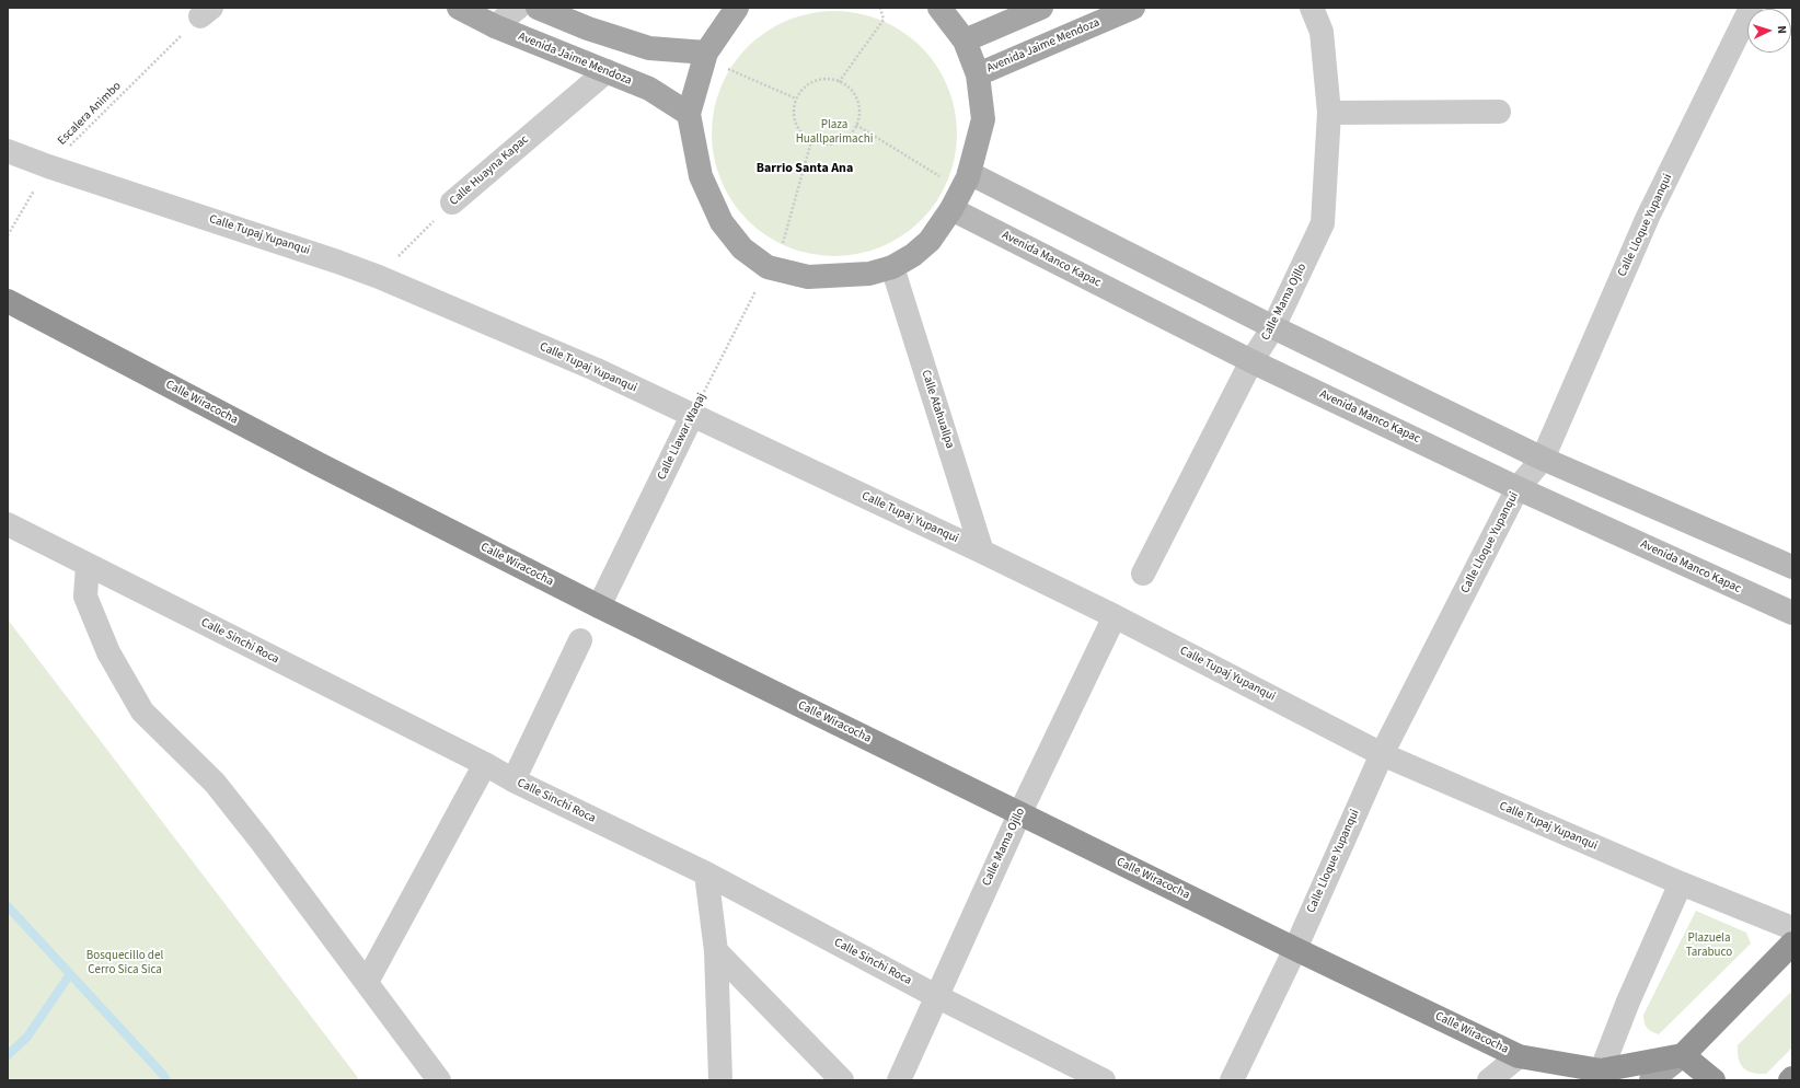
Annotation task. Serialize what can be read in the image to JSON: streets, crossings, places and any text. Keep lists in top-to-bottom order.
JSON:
{
  "streets": {
    "highway": ["Calle Wiracocha"],
    "main road": ["Avenida Jaime Mendoza", "Avenida Manco Kapac"],
    "street": [
      "Calle Huayna Kapac",
      "Calle Lloque Yupanqui",
      "Calle Tupaj Yupanqui",
      "Calle Mama Ojllo",
      "Calle Atahuallpa",
      "Calle Llawar Waqaj",
      "Calle Sinchi Roca"
    ],
    "path": ["Escalera Animbo"]
  },
  "crossings": [
    ["Avenida Jaime Mendoza", "Calle Huayna Kapac"],
    ["Escalera Animbo", "Calle Tupaj Yupanqui"],
    ["Calle Huayna Kapac", "Calle Tupaj Yupanqui"],
    ["Calle Lloque Yupanqui", "Calle Tupaj Yupanqui"],
    ["Calle Lloque Yupanqui", "Avenida Manco Kapac"],
    ["Calle Lloque Yupanqui", "Calle Wiracocha"],
    ["Calle Tupaj Yupanqui", "Calle Mama Ojllo"],
    ["Calle Tupaj Yupanqui", "Calle Atahuallpa"],
    ["Calle Tupaj Yupanqui", "Calle Llawar Waqaj"],
    ["Avenida Manco Kapac", "Calle Mama Ojllo"],
    ["Calle Mama Ojllo", "Calle Wiracocha"],
    ["Calle Mama Ojllo", "Calle Sinchi Roca"],
    ["Calle Wiracocha", "Calle Llawar Waqaj"]
  ],
  "districts": ["Barrio Santa Ana"],
  "parks": ["Plaza Huallparimachi", "Plazuela Tarabuco", "Bosquecillo del Cerro Sica Sica"],
  "north": "right"
}
